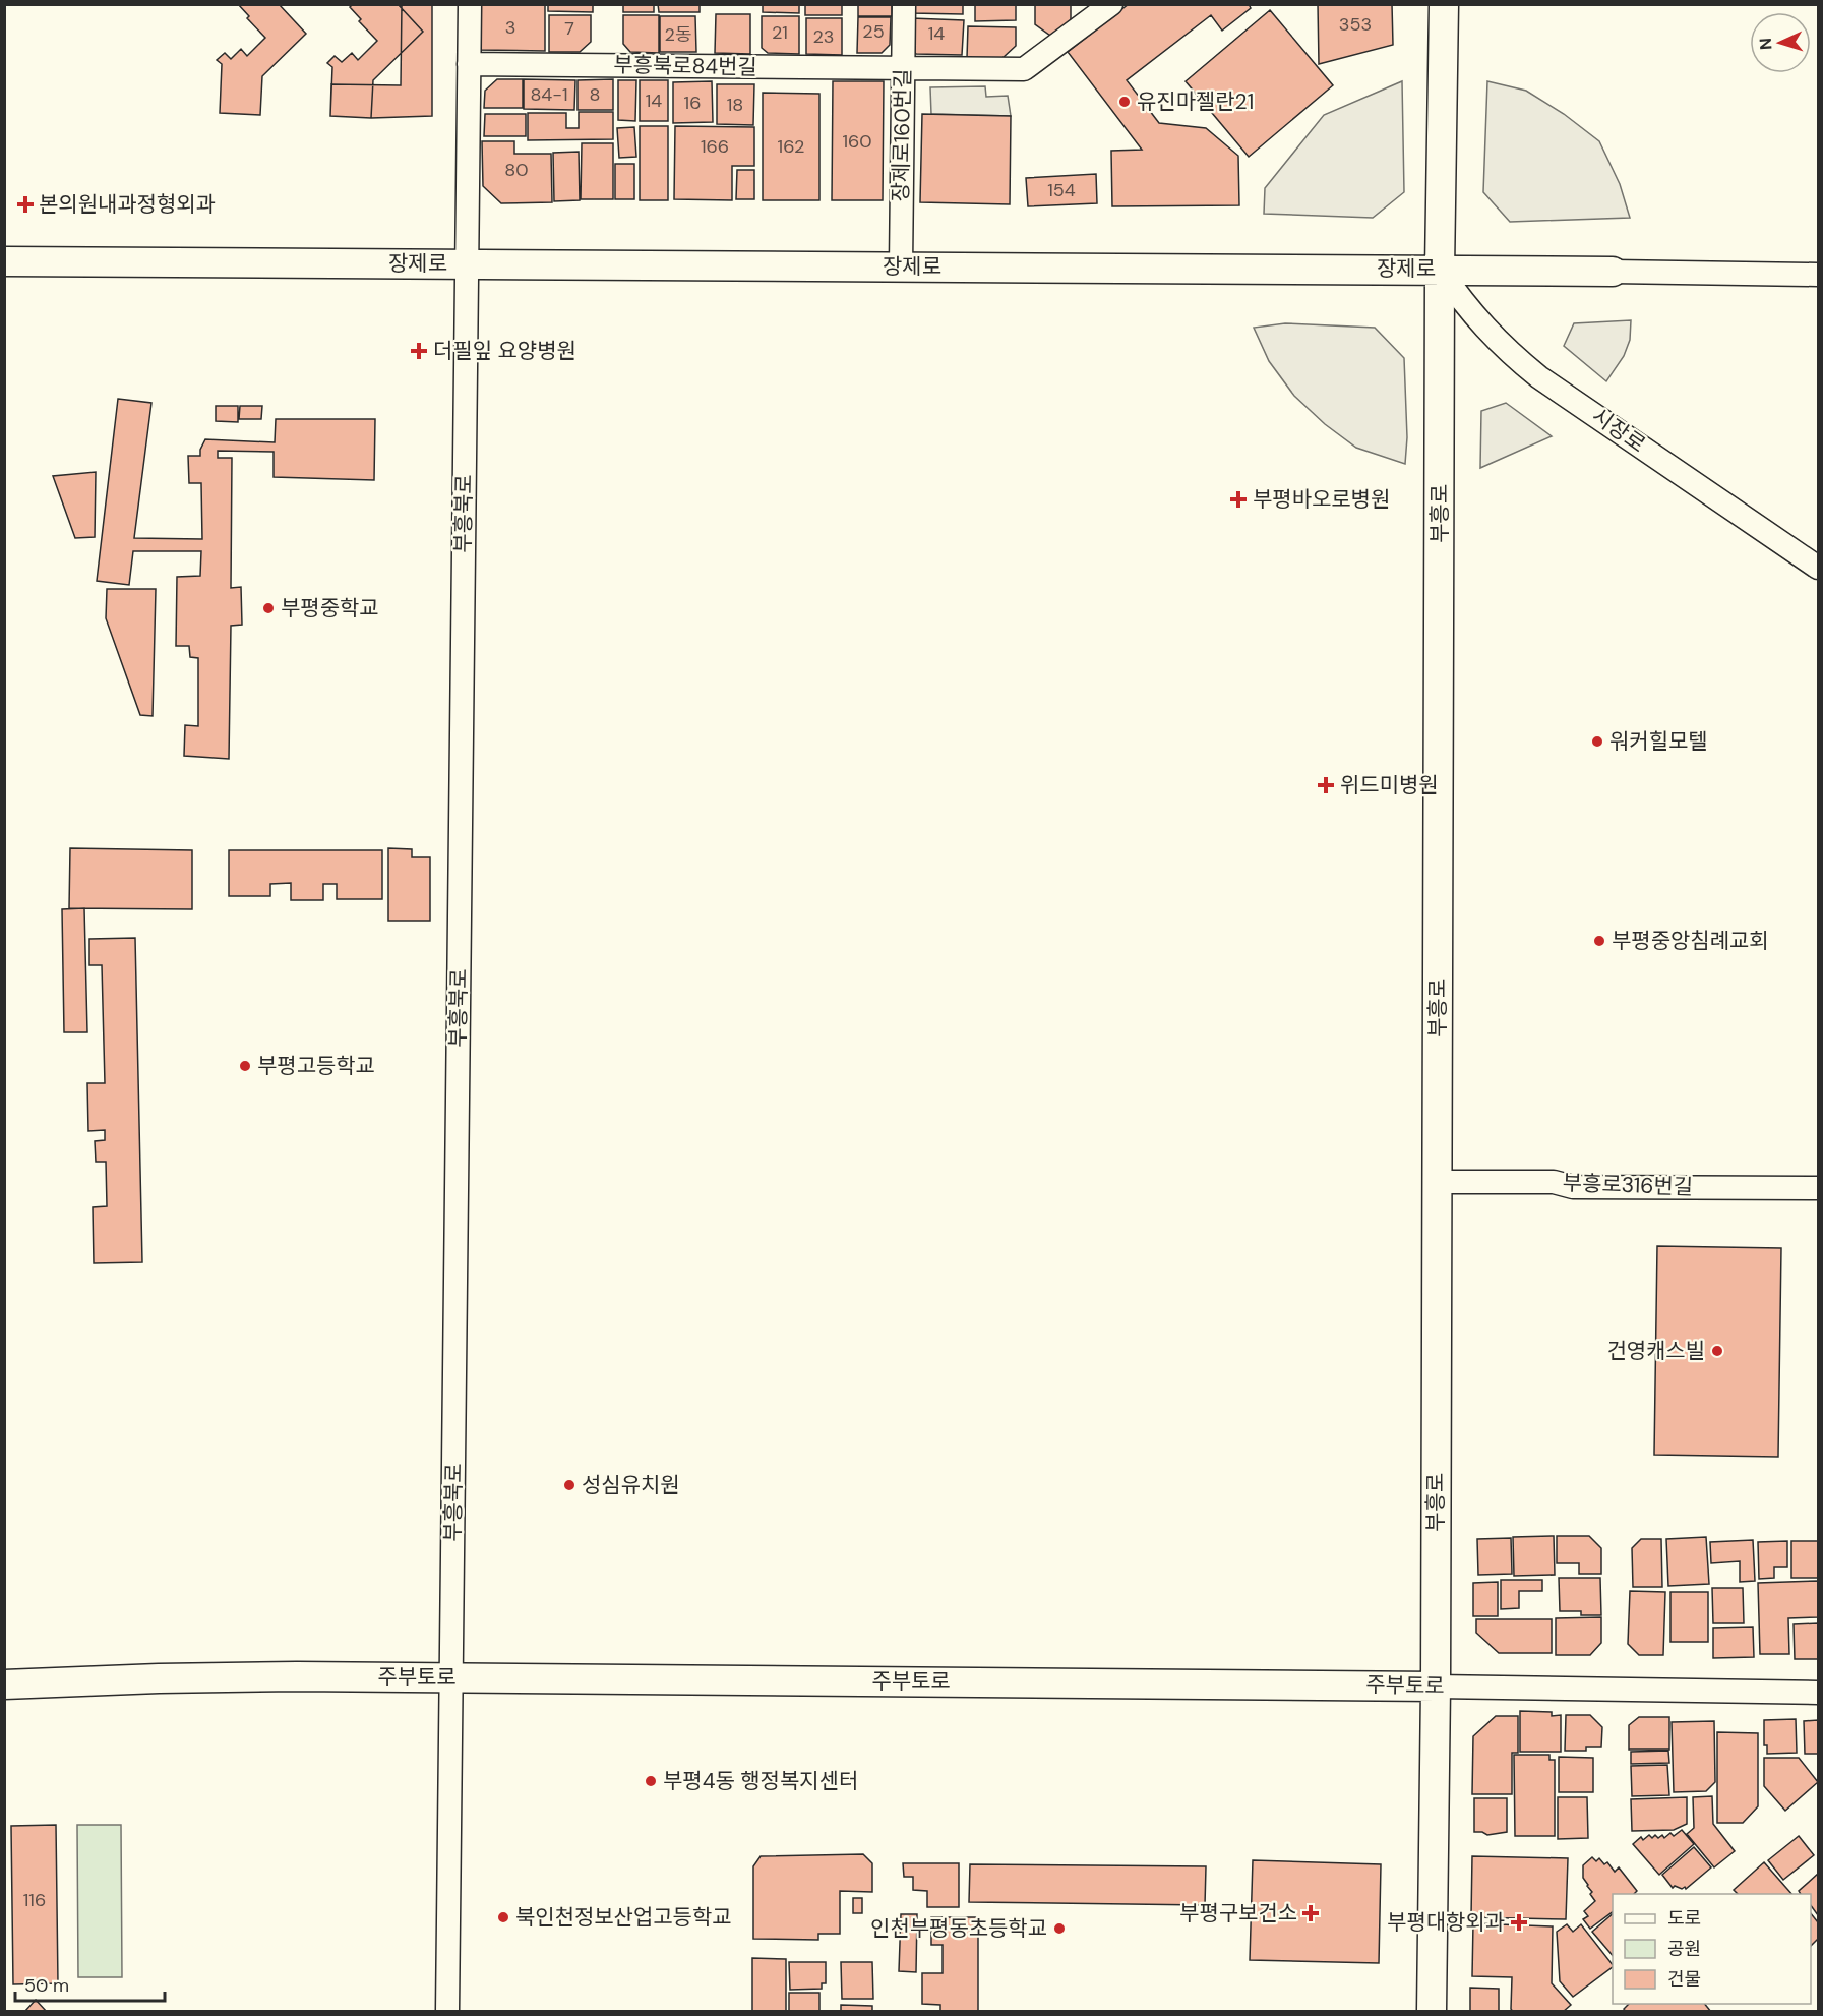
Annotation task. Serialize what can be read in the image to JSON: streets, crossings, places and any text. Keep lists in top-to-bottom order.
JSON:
{
  "streets": {
    "main road": ["장제로", "부흥로", "주부토로"],
    "street": [
      "부흥북로84번길",
      "장제로160번길",
      "시장로",
      "부흥북로",
      "부흥로316번길"
    ]
  },
  "crossings": [
    ["부흥북로84번길", "장제로160번길"],
    ["부흥북로84번길", "부흥북로"],
    ["장제로160번길", "장제로"],
    ["장제로", "시장로"],
    ["장제로", "부흥북로"],
    ["장제로", "부흥로"],
    ["시장로", "부흥로"],
    ["부흥북로", "주부토로"],
    ["부흥로", "부흥로316번길"],
    ["부흥로", "주부토로"]
  ],
  "places": {
    "other": [
      "유진마젤란21",
      "부평중학교",
      "워커힐모텔",
      "부평중앙침례교회",
      "부평고등학교",
      "건영캐스빌",
      "성심유치원",
      "부평4동 행정복지센터",
      "북인천정보산업고등학교",
      "인천부평동초등학교"
    ],
    "health": [
      "본의원내과정형외과",
      "더필잎 요양병원",
      "부평바오로병원",
      "위드미병원",
      "부평구보건소",
      "부평대항외과"
    ]
  },
  "house_numbers": [
    "353",
    "3",
    "7",
    "25",
    "21",
    "14",
    "2동",
    "23",
    "84-1",
    "8",
    "14",
    "16",
    "18",
    "160",
    "166",
    "162",
    "80",
    "154",
    "116"
  ],
  "legend": ["도로", "공원", "건물"],
  "scale_bar": "50 m",
  "north": "left"
}
